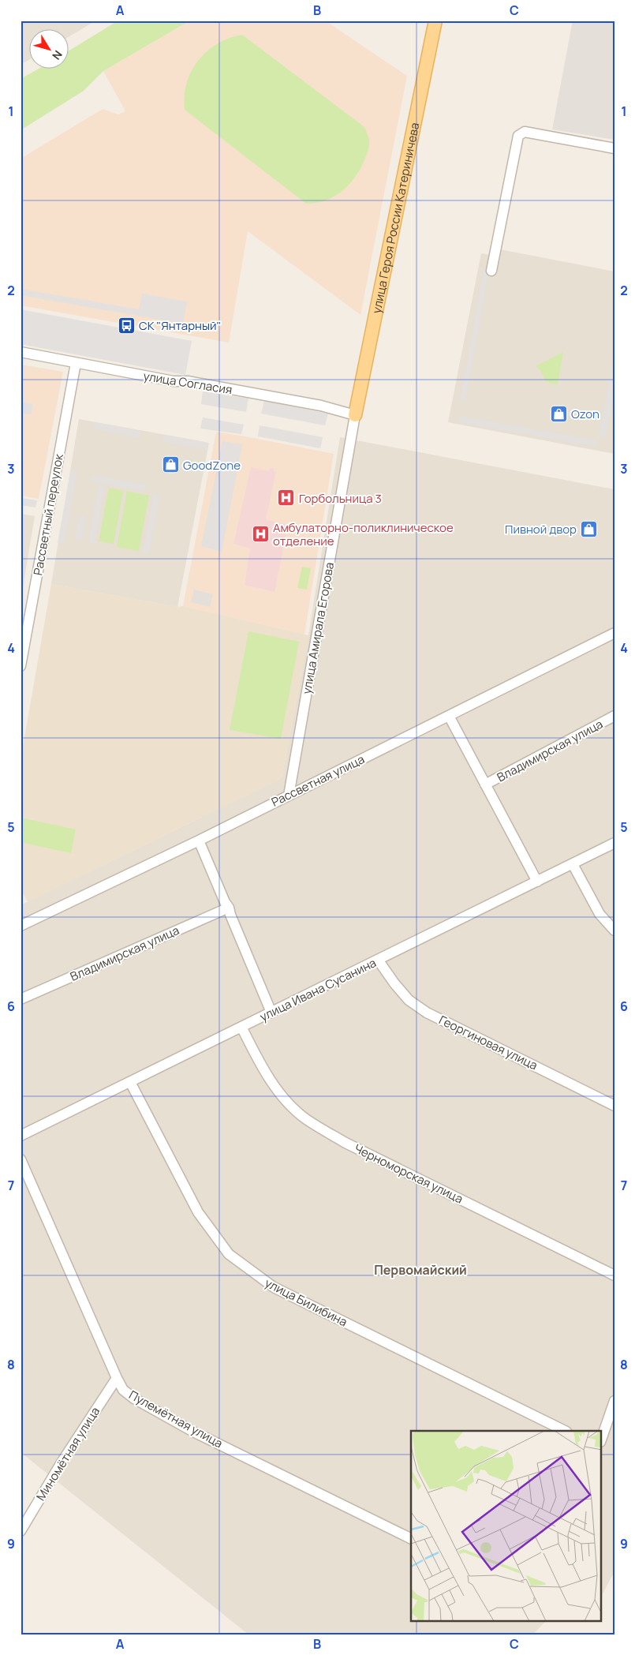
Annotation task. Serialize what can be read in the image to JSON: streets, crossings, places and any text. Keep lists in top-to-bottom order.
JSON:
{
  "streets": {
    "main road": ["улица Героя России Катериничева"],
    "street": [
      "улица Согласия",
      "Рассветный переулок",
      "улица Амирала Егорова",
      "Владимирская улица",
      "Рассветная улица",
      "улица Ивана Сусанина",
      "Георгиновая улица",
      "Черноморская улица",
      "улица Билибина",
      "Пулемётная улица",
      "Миномётная улица"
    ]
  },
  "crossings": [
    ["улица Героя России Катериничева", "улица Согласия"],
    ["улица Героя России Катериничева", "улица Амирала Егорова"],
    ["улица Согласия", "Рассветный переулок"],
    ["улица Согласия", "улица Амирала Егорова"],
    ["улица Амирала Егорова", "Рассветная улица"],
    ["Владимирская улица", "Рассветная улица"],
    ["Владимирская улица", "улица Ивана Сусанина"],
    ["улица Ивана Сусанина", "Георгиновая улица"],
    ["улица Ивана Сусанина", "Черноморская улица"],
    ["улица Ивана Сусанина", "улица Билибина"],
    ["Пулемётная улица", "Миномётная улица"]
  ],
  "districts": ["Первомайский"],
  "places": {
    "bus stop": ["СК \"Янтарный\""],
    "shop": ["Ozon", "GoodZone", "Пивной двор"],
    "hospital": ["Горбольница 3", "Амбулаторно-поликлиническое отделение"]
  },
  "north": "bottom right",
  "grid": {
    "columns": ["A", "B", "C"],
    "rows": [
      "1",
      "2",
      "3",
      "4",
      "5",
      "6",
      "7",
      "8",
      "9"
    ]
  }
}
